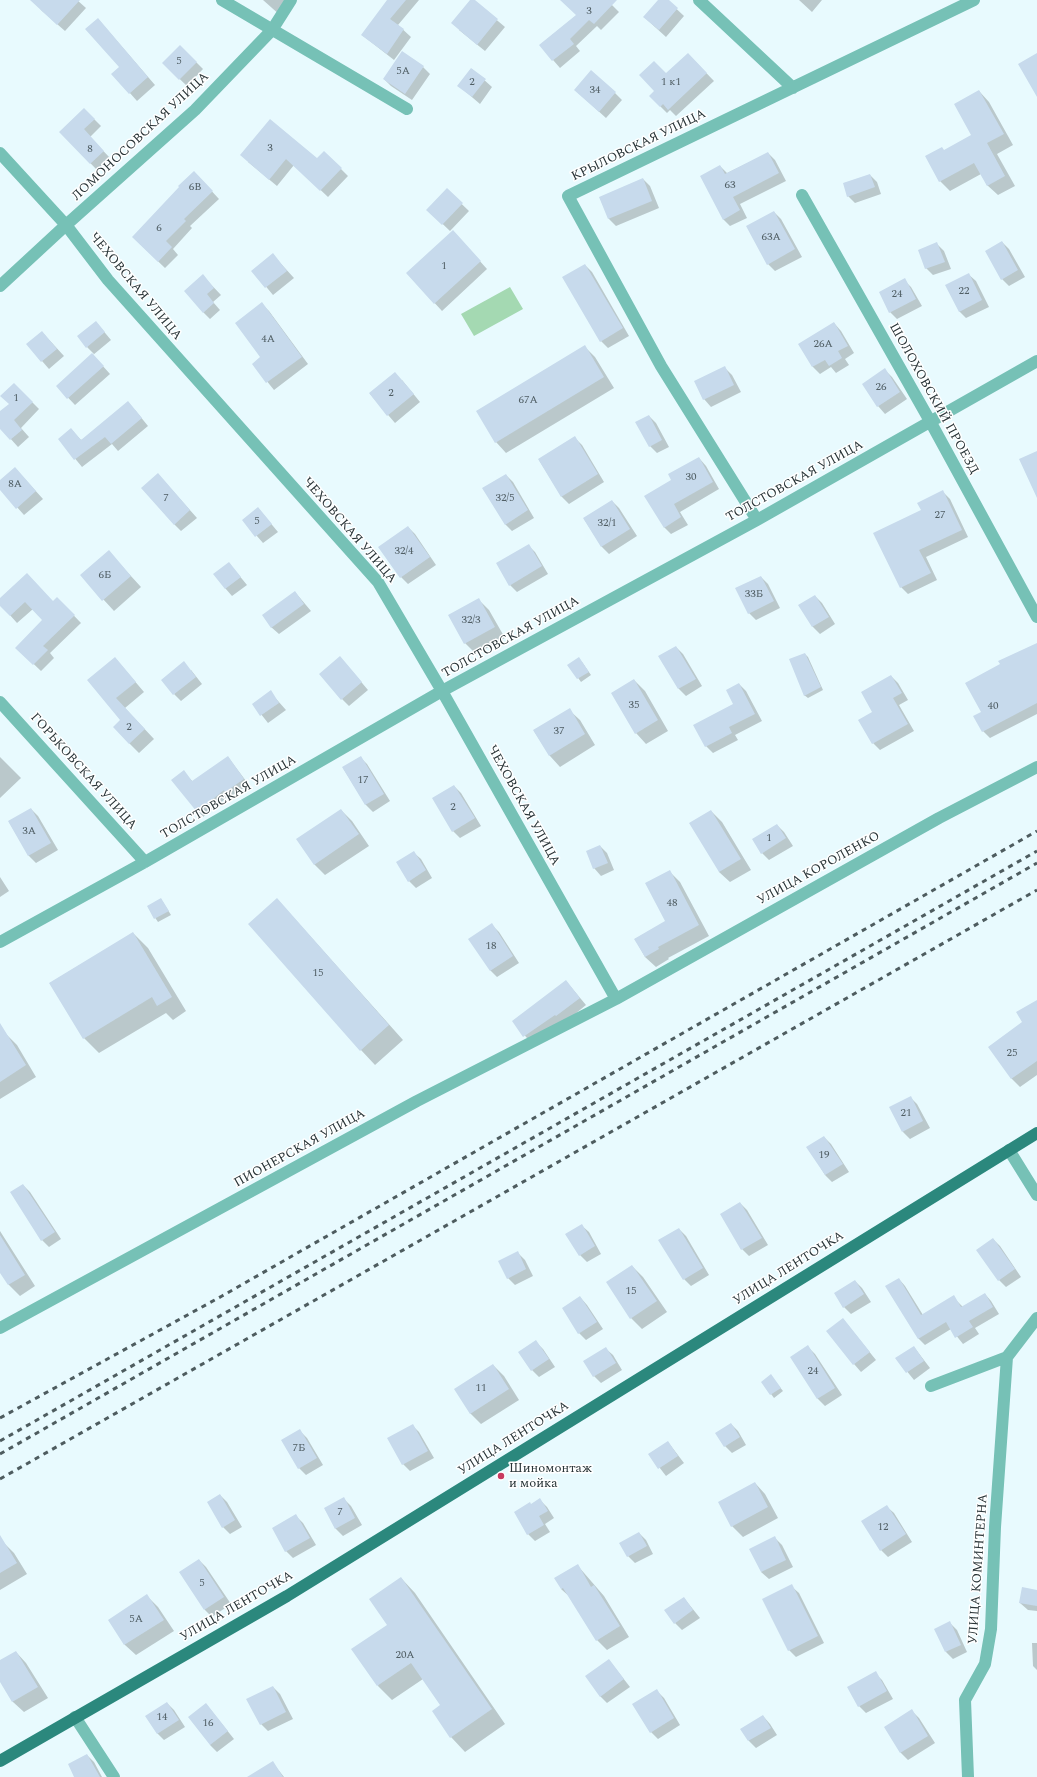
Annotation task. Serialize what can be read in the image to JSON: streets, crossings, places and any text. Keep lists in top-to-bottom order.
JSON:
{
  "streets": {
    "main road": ["УЛИЦА ЛЕНТОЧКА"],
    "street": [
      "ЛОМОНОСОВСКАЯ УЛИЦА",
      "КРЫЛОВСКАЯ УЛИЦА",
      "ЧЕХОВСКАЯ УЛИЦА",
      "ШОЛОХОВСКИЙ ПРОЕЗД",
      "ТОЛСТОВСКАЯ УЛИЦА",
      "ГОРЬКОВСКАЯ УЛИЦА",
      "УЛИЦА КОРОЛЕНКО",
      "ПИОНЕРСКАЯ УЛИЦА",
      "УЛИЦА КОМИНТЕРНА"
    ]
  },
  "crossings": [
    ["ЛОМОНОСОВСКАЯ УЛИЦА", "ЧЕХОВСКАЯ УЛИЦА"],
    ["КРЫЛОВСКАЯ УЛИЦА", "ТОЛСТОВСКАЯ УЛИЦА"],
    ["ЧЕХОВСКАЯ УЛИЦА", "ТОЛСТОВСКАЯ УЛИЦА"],
    ["ЧЕХОВСКАЯ УЛИЦА", "УЛИЦА КОРОЛЕНКО"],
    ["ЧЕХОВСКАЯ УЛИЦА", "ПИОНЕРСКАЯ УЛИЦА"],
    ["ШОЛОХОВСКИЙ ПРОЕЗД", "ТОЛСТОВСКАЯ УЛИЦА"],
    ["ТОЛСТОВСКАЯ УЛИЦА", "ГОРЬКОВСКАЯ УЛИЦА"],
    ["УЛИЦА КОРОЛЕНКО", "ПИОНЕРСКАЯ УЛИЦА"]
  ],
  "places": ["Шиномонтаж и мойка"],
  "house_numbers": [
    "3",
    "5",
    "5А",
    "2",
    "1 к1",
    "34",
    "3",
    "8",
    "63",
    "6В",
    "6",
    "63А",
    "1",
    "22",
    "24",
    "4А",
    "26А",
    "26",
    "2",
    "1",
    "67А",
    "30",
    "8А",
    "7",
    "32/5",
    "27",
    "5",
    "32/1",
    "32/4",
    "6Б",
    "33Б",
    "32/3",
    "35",
    "40",
    "2",
    "37",
    "17",
    "2",
    "3А",
    "1",
    "48",
    "18",
    "15",
    "25",
    "21",
    "19",
    "15",
    "24",
    "11",
    "7Б",
    "7",
    "12",
    "5",
    "5А",
    "20А",
    "14",
    "16"
  ]
}
